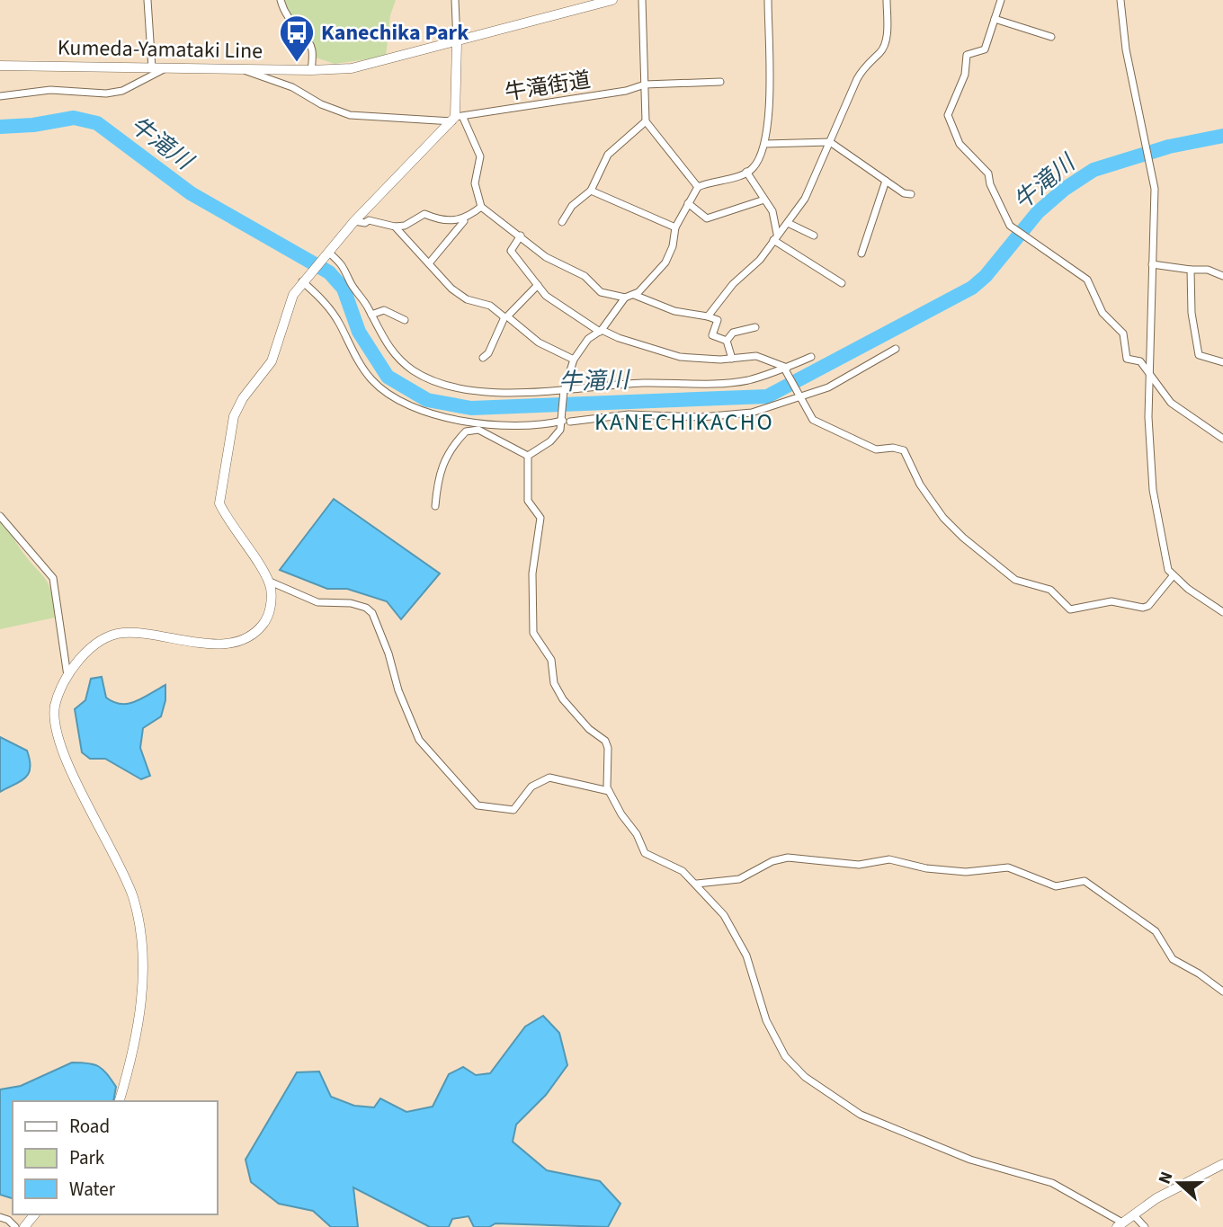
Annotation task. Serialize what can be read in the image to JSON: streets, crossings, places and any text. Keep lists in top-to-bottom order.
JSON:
{
  "streets": {
    "street": ["Kumeda-Yamataki Line", "牛滝街道"]
  },
  "crossings": [
    ["Kumeda-Yamataki Line", "牛滝街道"]
  ],
  "districts": ["KANECHIKACHO"],
  "water": ["牛滝川"],
  "places": {
    "bus stop": ["Kanechika Park"]
  },
  "legend": ["Road", "Park", "Water"],
  "north": "left"
}
